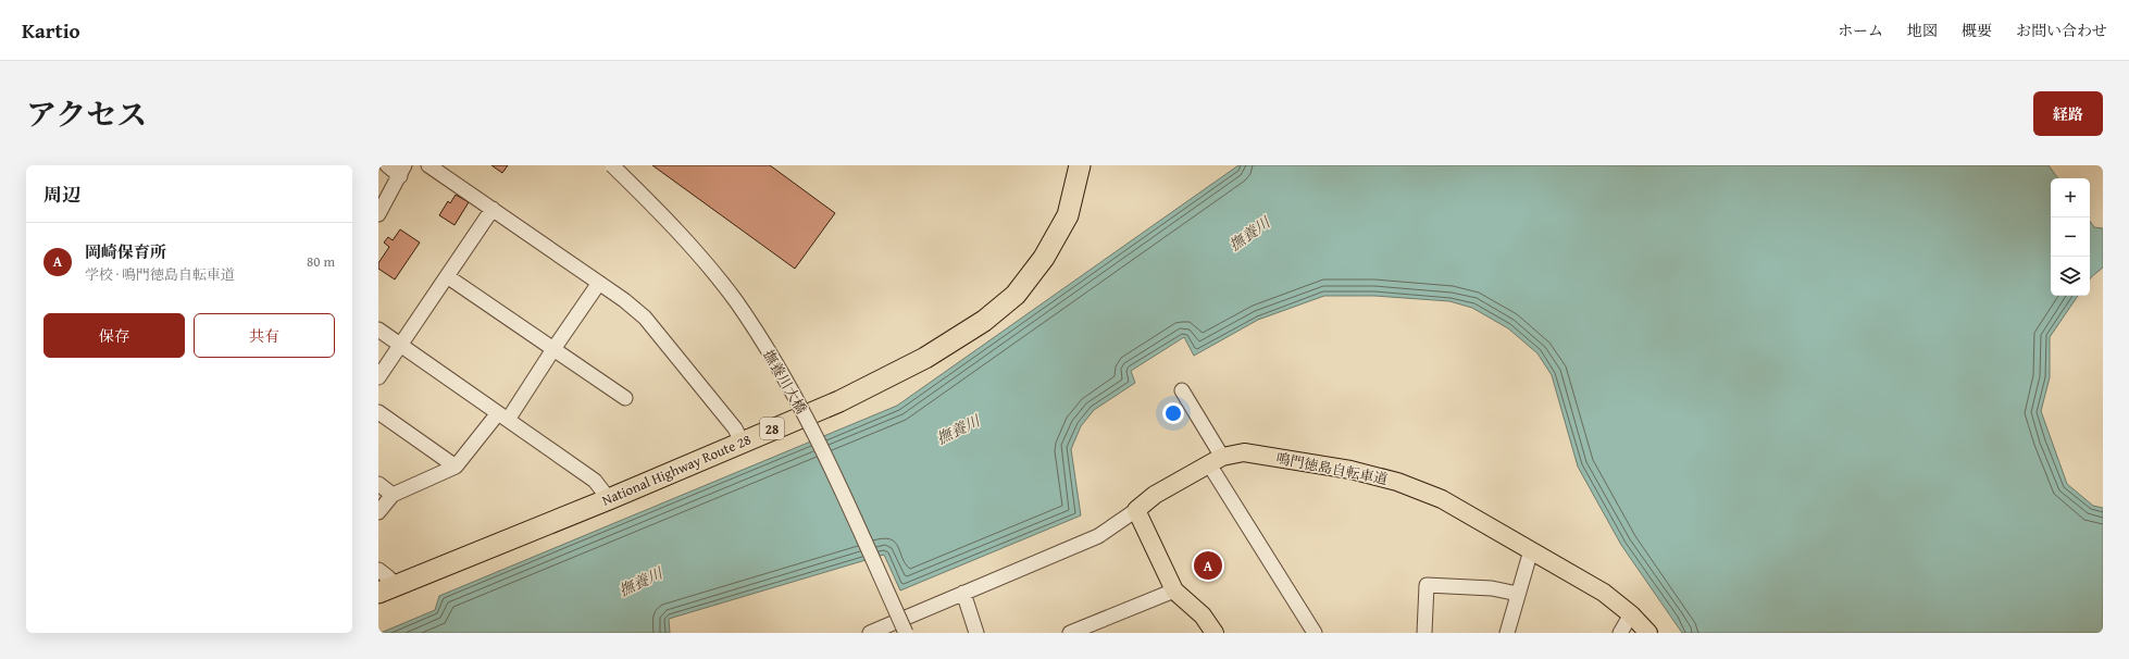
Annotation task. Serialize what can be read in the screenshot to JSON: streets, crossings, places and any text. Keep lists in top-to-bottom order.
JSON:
{
  "streets": {
    "highway": ["28", "National Highway Route 28"],
    "main road": ["鳴門徳島自転車道"],
    "street": ["撫養川大橋"]
  },
  "water": ["撫養川"],
  "page": {
    "header": "Kartio",
    "nav": [
      "ホーム",
      "地図",
      "概要",
      "お問い合わせ"
    ],
    "title": "アクセス",
    "buttons": [
      "経路",
      ["保存", "共有"]
    ],
    "heading": "周辺",
    "map_buttons": ["+", "−"],
    "list": [
      {
        "mark": "A",
        "name": "岡崎保育所",
        "note": "学校 · 鳴門徳島自転車道",
        "value": "80 m"
      }
    ],
    "pins": "A"
  }
}
